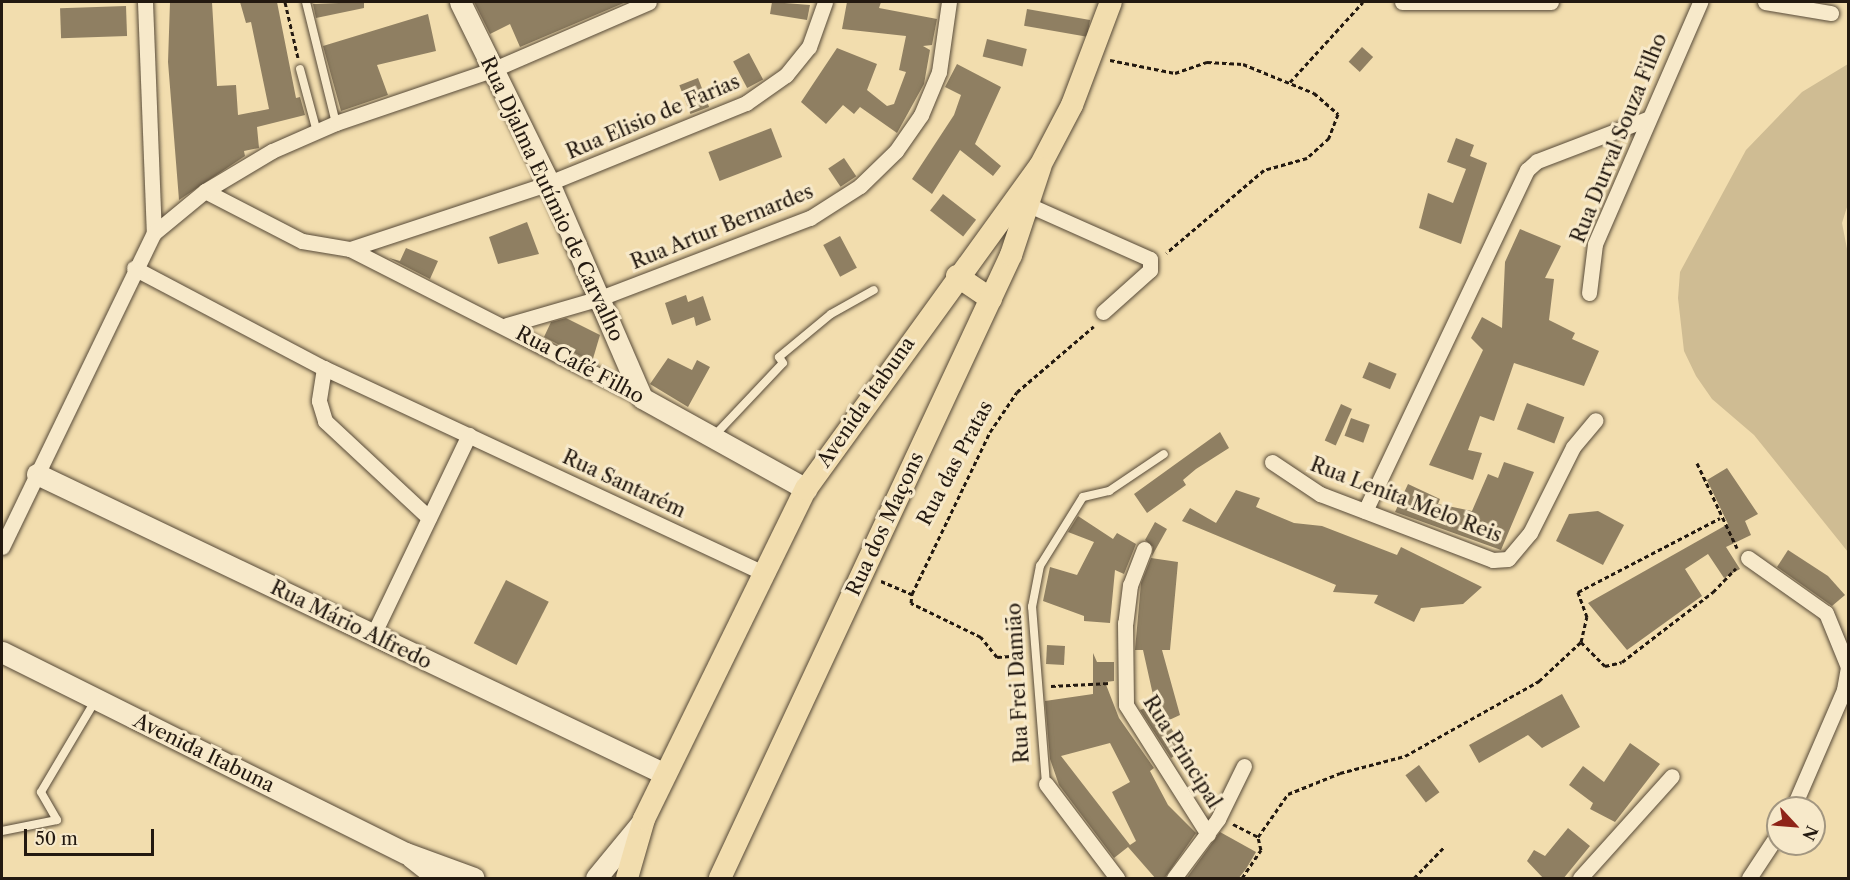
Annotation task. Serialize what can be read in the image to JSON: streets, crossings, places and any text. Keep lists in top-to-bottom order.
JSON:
{
  "streets": {
    "main road": ["Avenida Itabuna", "Rua dos Maçons"],
    "street": [
      "Rua Elisio de Farias",
      "Rua Durval Souza Filho",
      "Rua Djalma Eutímio de Carvalho",
      "Rua Artur Bernardes",
      "Rua Café Filho",
      "Rua Santarém",
      "Rua Lenita Melo Reis",
      "Rua Mário Alfredo",
      "Rua Frei Damião",
      "Rua Principal"
    ],
    "path": ["Rua das Pratas"]
  },
  "crossings": [
    ["Rua Elisio de Farias", "Rua Djalma Eutímio de Carvalho"],
    ["Rua Elisio de Farias", "Rua Café Filho"],
    ["Rua Djalma Eutímio de Carvalho", "Rua Artur Bernardes"],
    ["Rua Djalma Eutímio de Carvalho", "Rua Café Filho"],
    ["Rua Artur Bernardes", "Rua Café Filho"],
    ["Rua Café Filho", "Avenida Itabuna"],
    ["Avenida Itabuna", "Rua Santarém"],
    ["Avenida Itabuna", "Rua dos Maçons"],
    ["Avenida Itabuna", "Rua Mário Alfredo"]
  ],
  "scale_bar": "50 m",
  "north": "bottom right"
}
